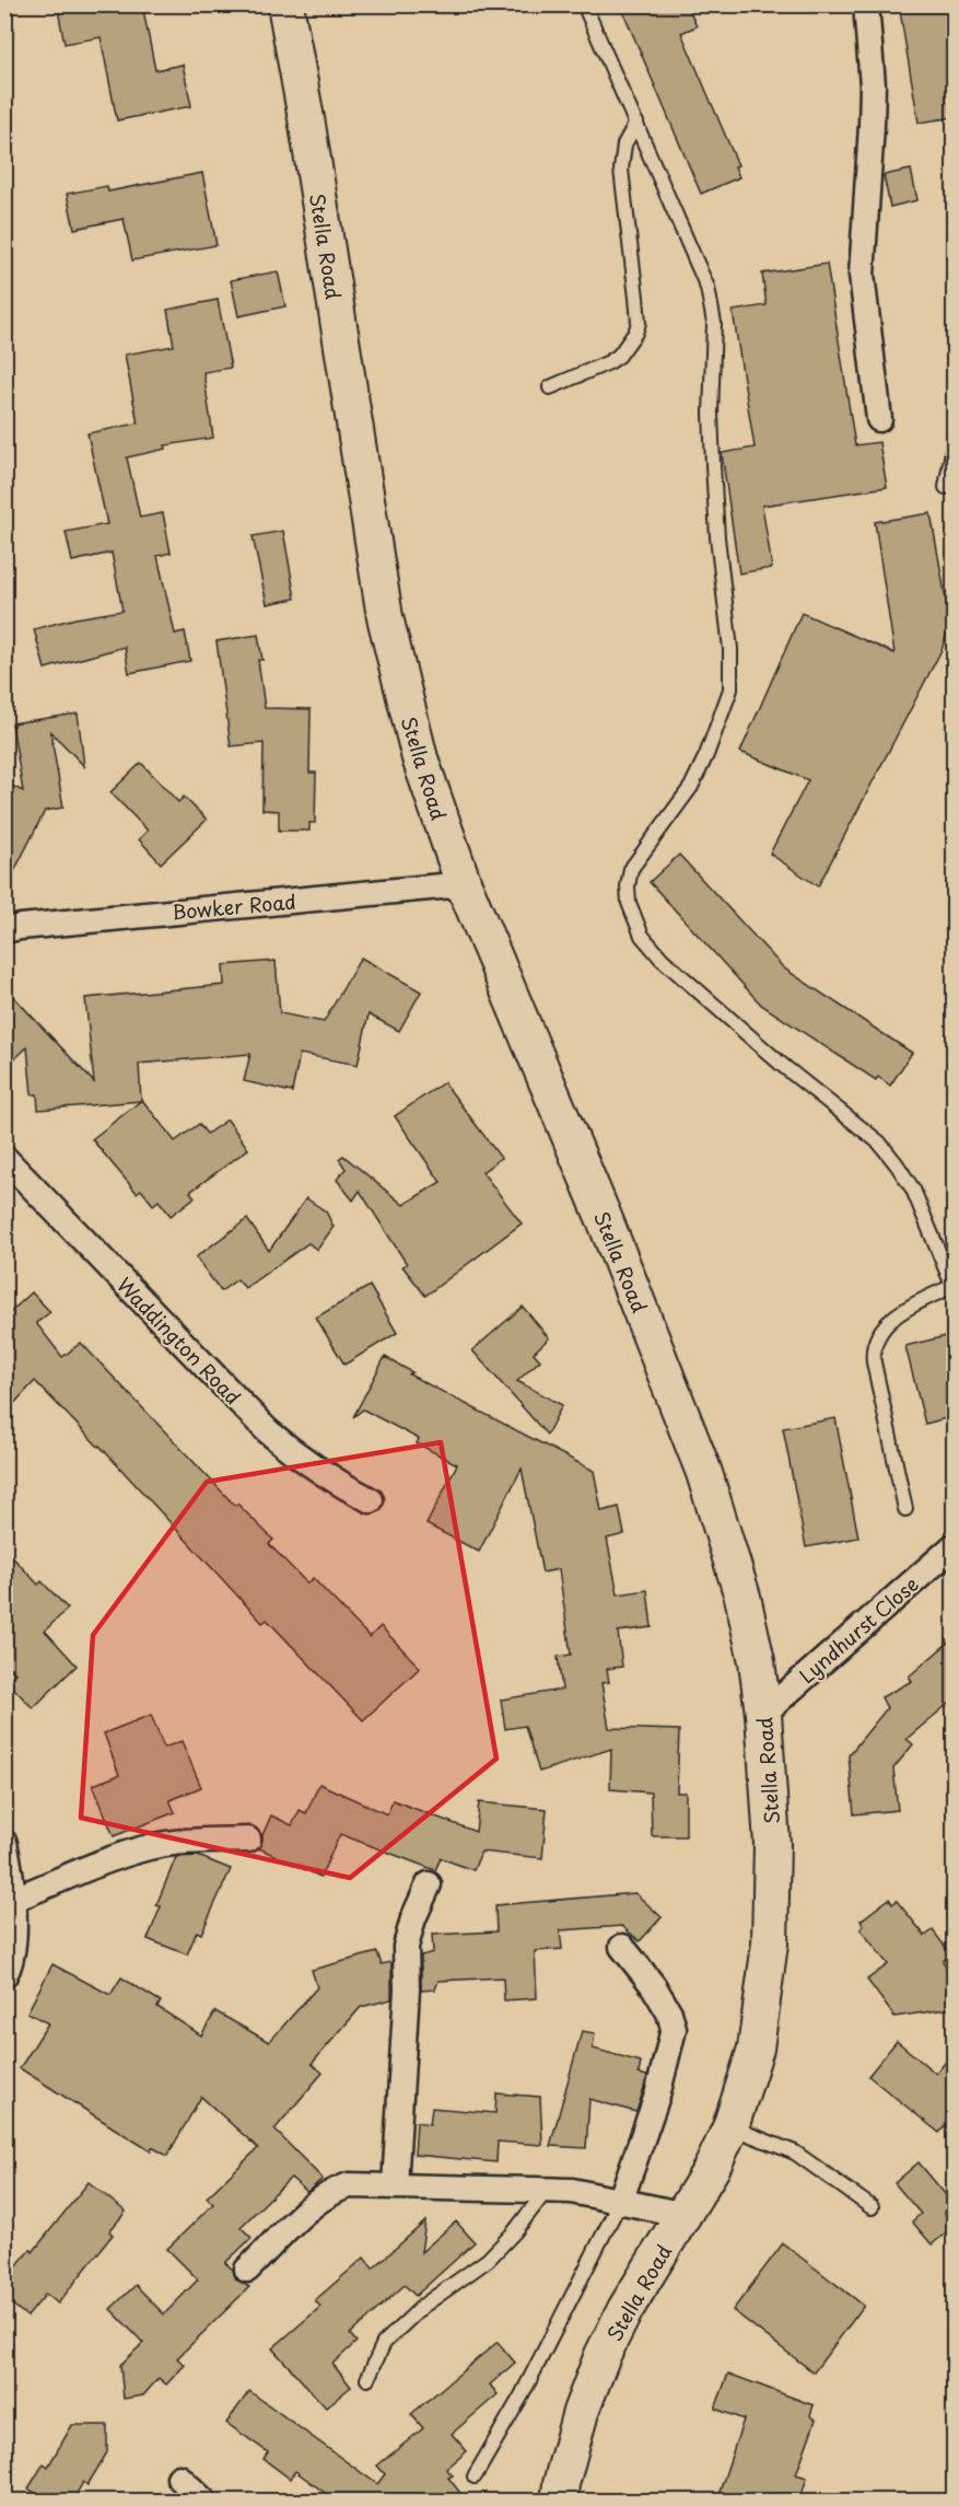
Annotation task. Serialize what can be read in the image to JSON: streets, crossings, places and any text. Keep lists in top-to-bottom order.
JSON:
{
  "streets": {
    "main road": ["Stella Road"],
    "street": ["Bowker Road", "Waddington Road", "Lyndhurst Close"]
  },
  "crossings": [
    ["Stella Road", "Bowker Road"],
    ["Stella Road", "Lyndhurst Close"]
  ]
}
